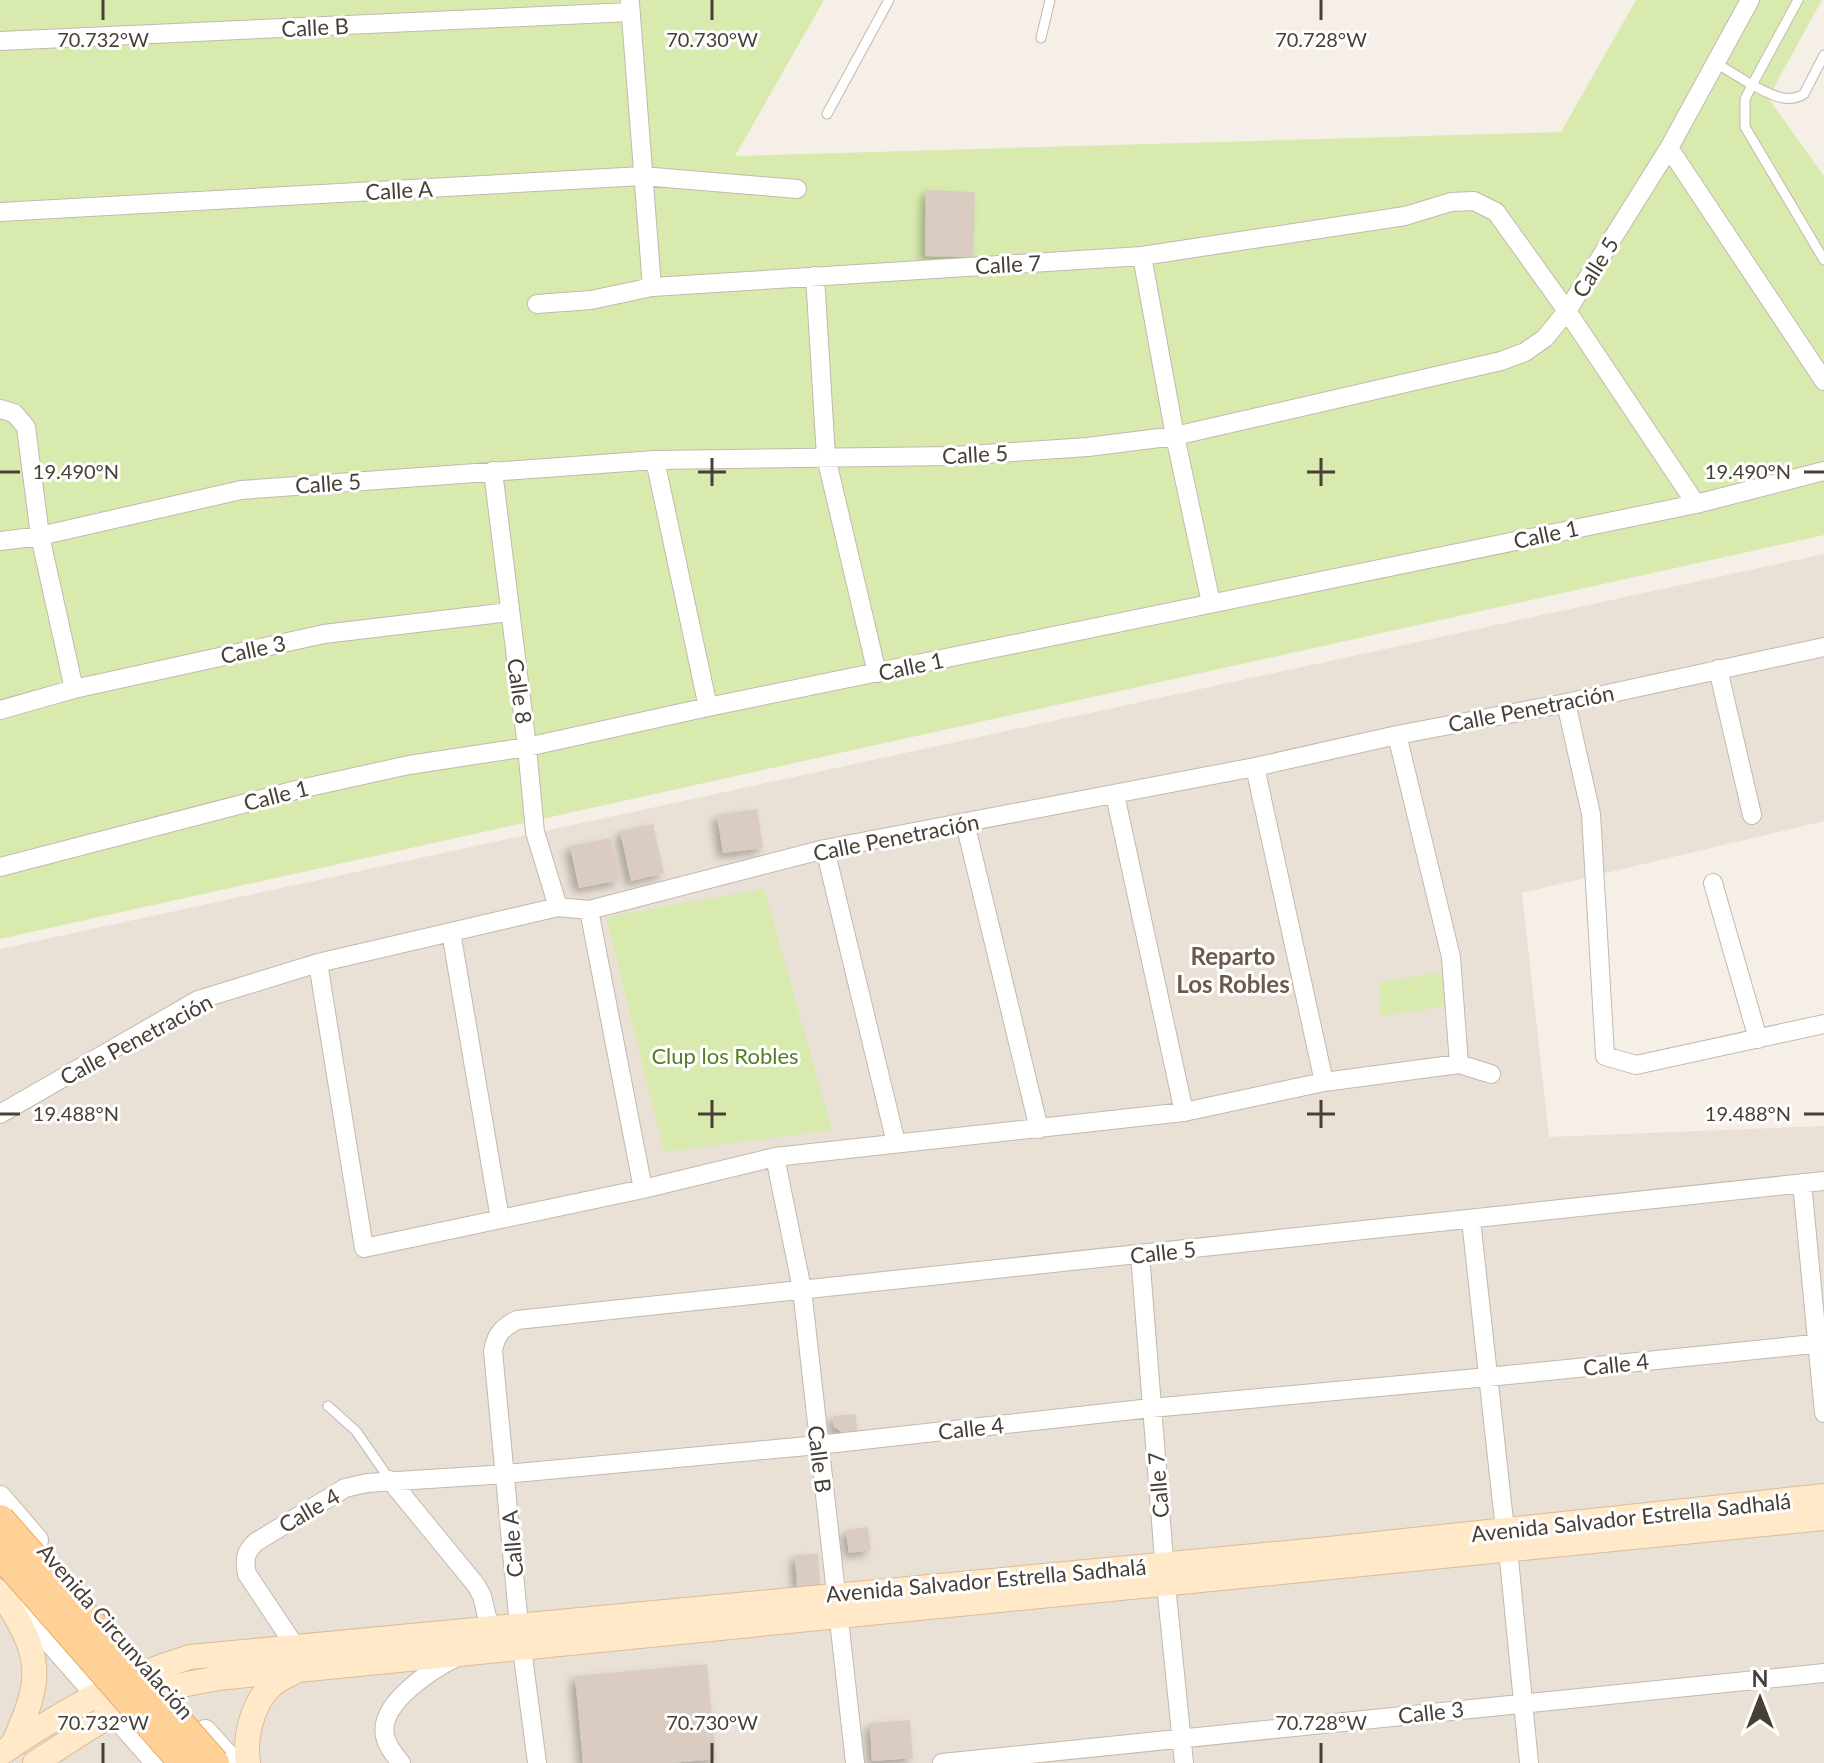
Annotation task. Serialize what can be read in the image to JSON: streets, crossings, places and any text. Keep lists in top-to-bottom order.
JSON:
{
  "streets": {
    "main road": ["Avenida Salvador Estrella Sadhalá", "Avenida Circunvalación"],
    "street": [
      "Calle B",
      "Calle A",
      "Calle 7",
      "Calle 5",
      "Calle 1",
      "Calle 3",
      "Calle 8",
      "Calle Penetración",
      "Calle 4"
    ]
  },
  "crossings": [
    ["Calle B", "Calle 5"],
    ["Calle B", "Calle 4"],
    ["Calle B", "Avenida Salvador Estrella Sadhalá"],
    ["Calle A", "Calle 5"],
    ["Calle A", "Calle 4"],
    ["Calle A", "Avenida Salvador Estrella Sadhalá"],
    ["Calle 7", "Calle 5"],
    ["Calle 7", "Calle 3"],
    ["Calle 7", "Calle 4"],
    ["Calle 7", "Avenida Salvador Estrella Sadhalá"],
    ["Calle 5", "Calle 8"],
    ["Calle 1", "Calle 8"],
    ["Calle 3", "Calle 8"],
    ["Calle 8", "Calle Penetración"],
    ["Calle 4", "Avenida Salvador Estrella Sadhalá"],
    ["Avenida Salvador Estrella Sadhalá", "Avenida Circunvalación"]
  ],
  "districts": ["Reparto Los Robles"],
  "parks": ["Clup los Robles"],
  "north": "top",
  "coordinates": [
    "70.732°W",
    "70.730°W",
    "70.728°W",
    "19.490°N",
    "19.488°N"
  ]
}
